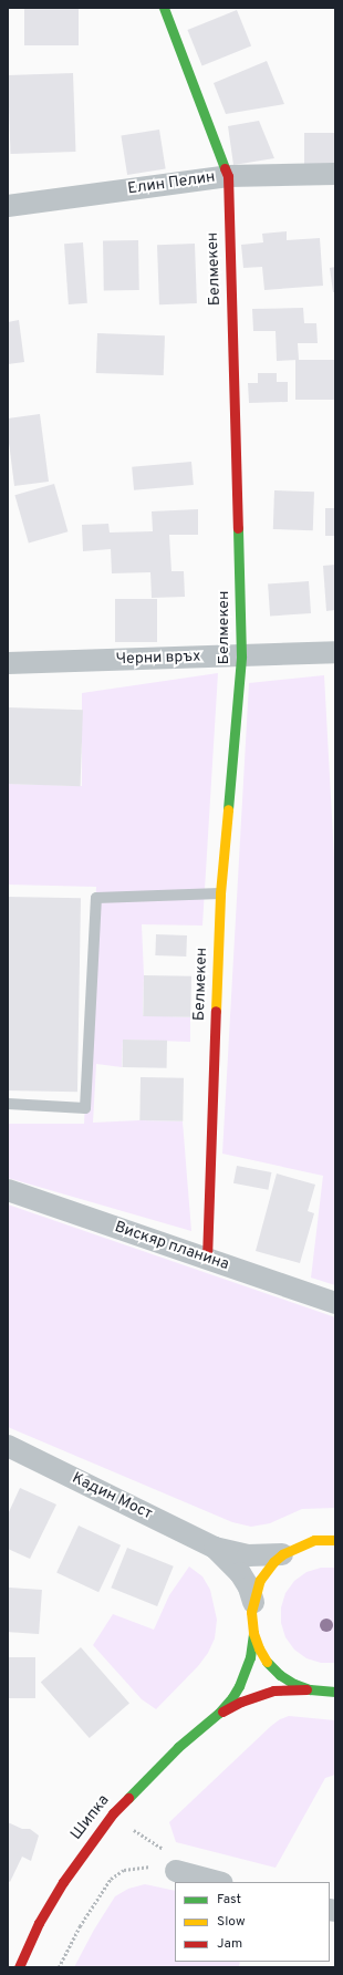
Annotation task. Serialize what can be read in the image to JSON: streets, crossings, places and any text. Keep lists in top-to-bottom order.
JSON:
{
  "streets": {
    "street": [
      "Елин Пелин",
      "Белмекен",
      "Черни връх",
      "Вискяр планина",
      "Кадин Мост",
      "Шипка"
    ]
  },
  "crossings": [
    ["Елин Пелин", "Белмекен"],
    ["Белмекен", "Черни връх"],
    ["Белмекен", "Вискяр планина"],
    ["Кадин Мост", "Шипка"]
  ],
  "legend": ["Fast", "Slow", "Jam"]
}
